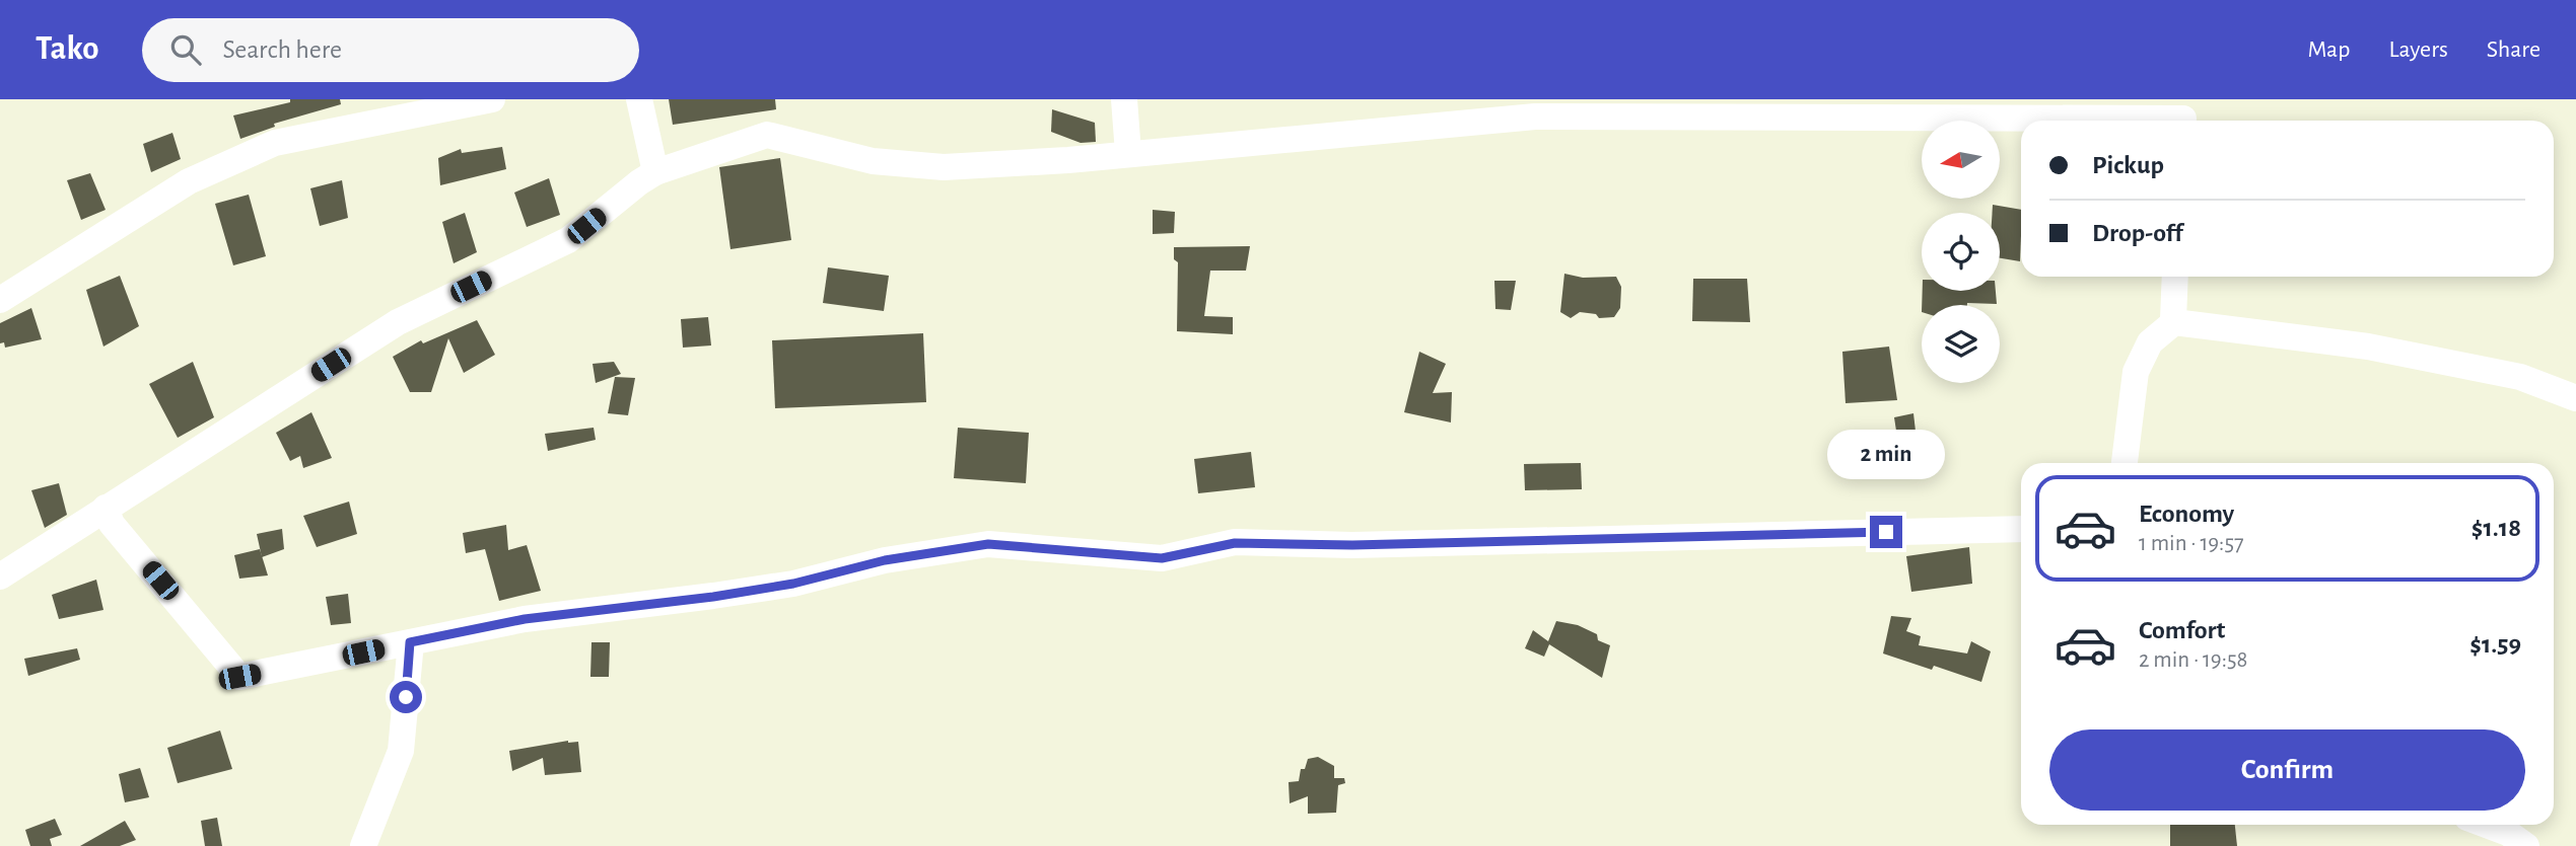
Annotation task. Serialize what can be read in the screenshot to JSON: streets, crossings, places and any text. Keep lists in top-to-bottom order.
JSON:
{
  "north": "left",
  "page": {
    "header": "Tako",
    "search": "Search here",
    "nav": ["Map", "Layers", "Share"],
    "banner": ["Pickup", "Drop-off"],
    "bubble": "2 min",
    "list": [
      {
        "name": "Economy",
        "note": "1 min · 19:57",
        "value": "$1.18"
      },
      {
        "name": "Comfort",
        "note": "2 min · 19:58",
        "value": "$1.59"
      }
    ],
    "buttons": "Confirm"
  }
}
